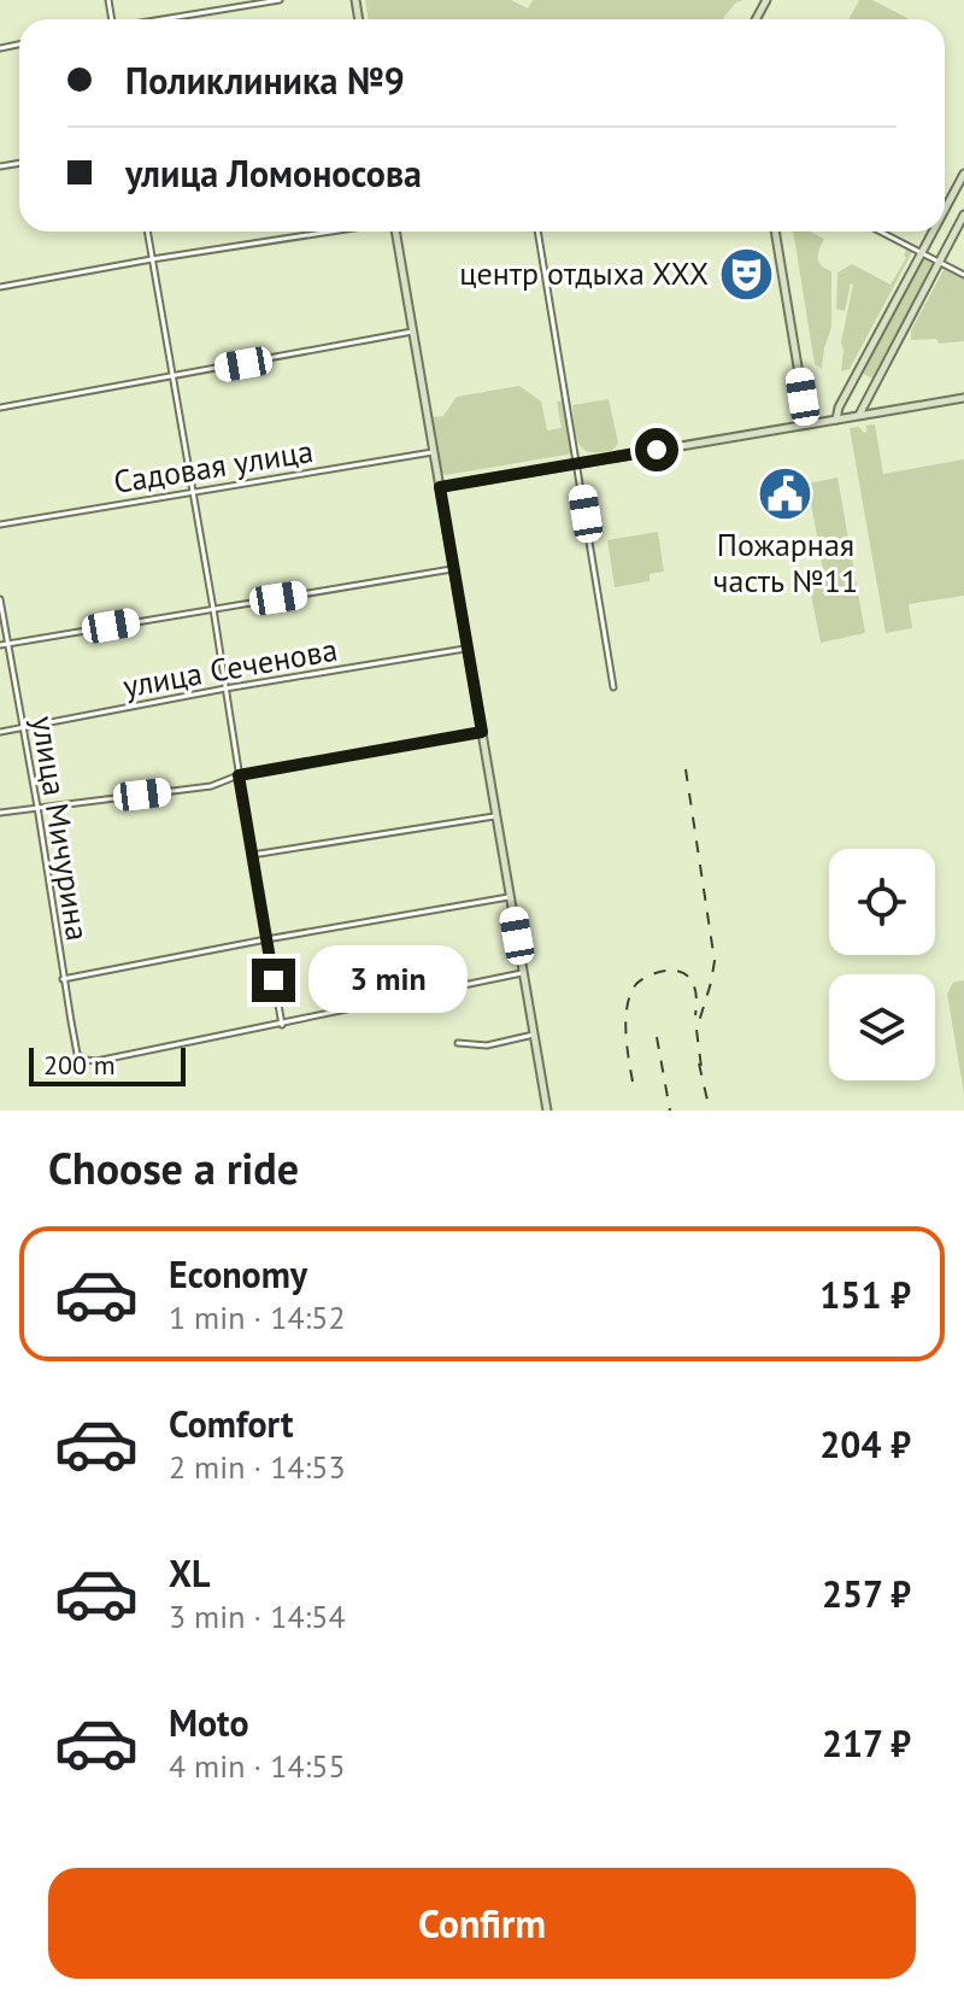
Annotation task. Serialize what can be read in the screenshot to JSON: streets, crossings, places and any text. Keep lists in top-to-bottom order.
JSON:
{
  "streets": {
    "street": ["Садовая улица", "улица Сеченова", "улица Мичурина"]
  },
  "crossings": [
    ["улица Сеченова", "улица Мичурина"]
  ],
  "places": {
    "theatre": ["центр отдыха ХХХ"],
    "public building": ["Пожарная часть №11"]
  },
  "scale_bar": "200 m",
  "page": {
    "banner": ["Поликлиника №9", "улица Ломоносова"],
    "bubble": "3 min",
    "scale": "200 m",
    "heading": "Choose a ride",
    "list": [
      {
        "name": "Economy",
        "note": "1 min · 14:52",
        "value": "151 ₽"
      },
      {
        "name": "Comfort",
        "note": "2 min · 14:53",
        "value": "204 ₽"
      },
      {
        "name": "XL",
        "note": "3 min · 14:54",
        "value": "257 ₽"
      },
      {
        "name": "Moto",
        "note": "4 min · 14:55",
        "value": "217 ₽"
      }
    ],
    "buttons": "Confirm"
  }
}
